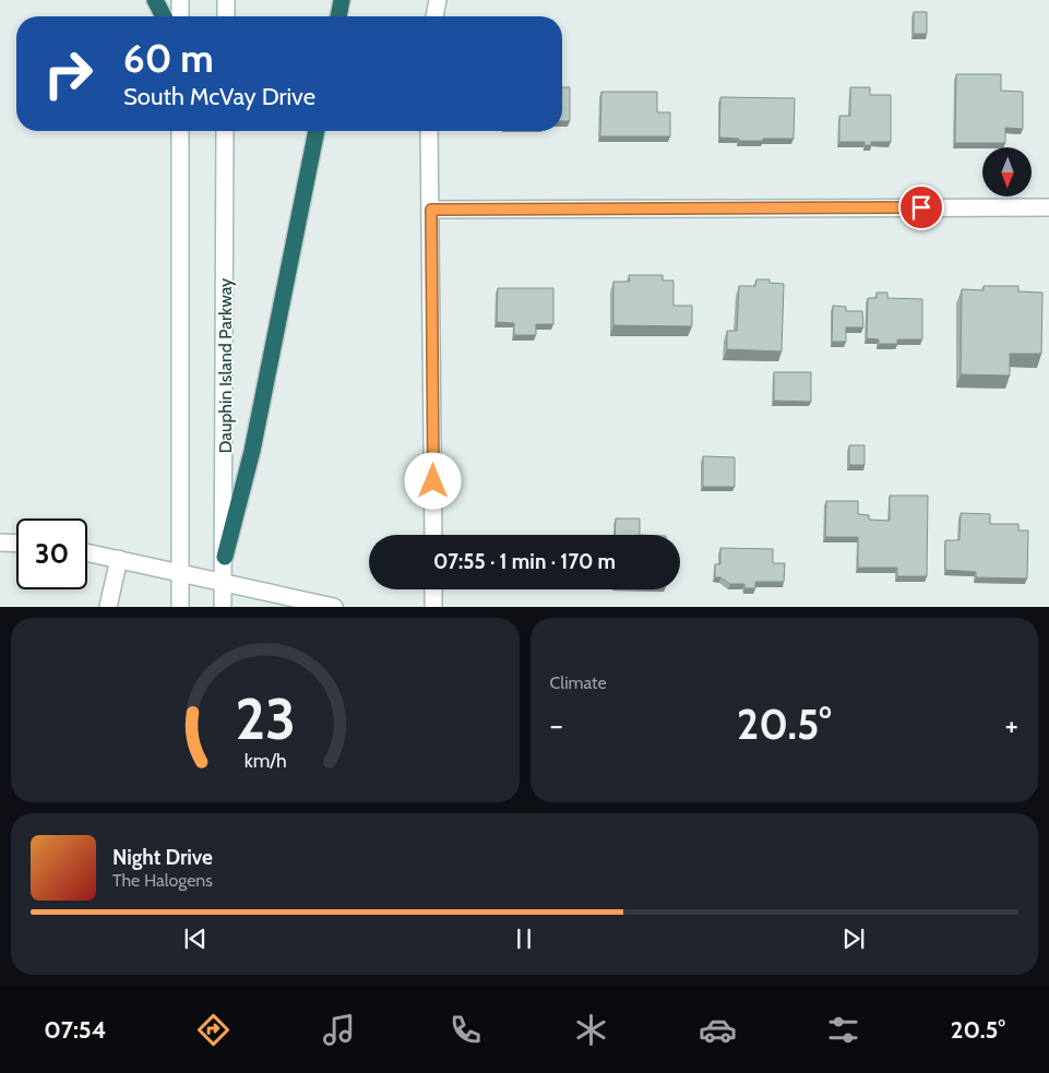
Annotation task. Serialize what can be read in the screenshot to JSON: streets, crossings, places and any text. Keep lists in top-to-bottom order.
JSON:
{
  "streets": {
    "street": ["Dauphin Island Parkway"]
  },
  "north": "bottom",
  "page": {
    "turn": ["60 m", "South McVay Drive"],
    "limit": "30",
    "trip": "07:55 · 1 min · 170 m",
    "tile": "Climate",
    "heat": ["−", "20.5°", "+"],
    "song": ["Night Drive", "The Halogens"],
    "tabs": ["07:54", "20.5°"],
    "gauge": ["23", "km/h"]
  }
}
